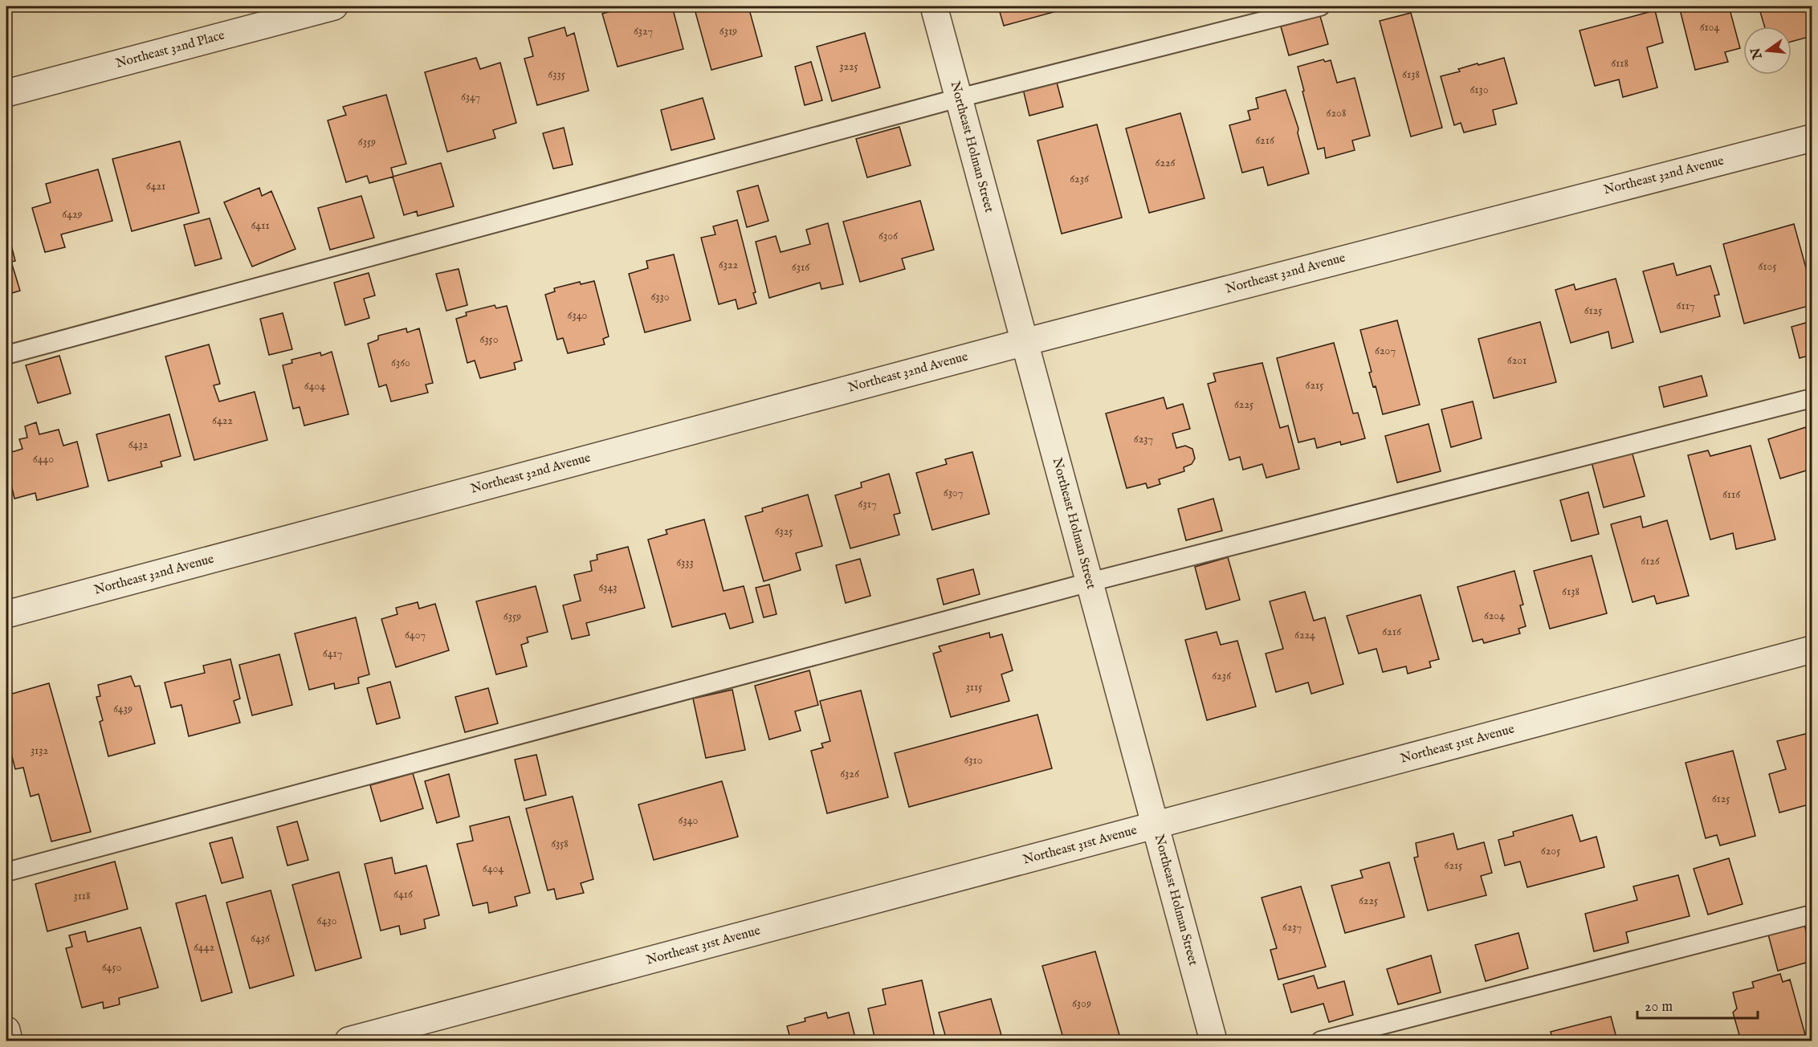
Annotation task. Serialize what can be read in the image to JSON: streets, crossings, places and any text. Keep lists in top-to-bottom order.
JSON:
{
  "streets": {
    "street": [
      "Northeast 32nd Place",
      "Northeast Holman Street",
      "Northeast 32nd Avenue",
      "Northeast 31st Avenue"
    ]
  },
  "crossings": [
    ["Northeast Holman Street", "Northeast 32nd Avenue"],
    ["Northeast Holman Street", "Northeast 31st Avenue"]
  ],
  "house_numbers": [
    "6104",
    "6327",
    "6319",
    "6118",
    "3225",
    "6335",
    "6138",
    "6130",
    "6347",
    "6208",
    "6216",
    "6359",
    "6226",
    "6236",
    "6421",
    "6429",
    "6411",
    "6306",
    "6322",
    "6105",
    "6316",
    "6330",
    "6117",
    "6125",
    "6340",
    "6350",
    "6207",
    "6201",
    "6360",
    "6215",
    "6404",
    "6225",
    "6422",
    "6237",
    "6432",
    "6440",
    "6307",
    "6116",
    "6317",
    "6325",
    "6126",
    "6333",
    "6343",
    "6138",
    "6204",
    "6359",
    "6216",
    "6407",
    "6224",
    "6417",
    "6236",
    "3115",
    "6439",
    "3132",
    "6310",
    "6326",
    "6125",
    "6340",
    "6358",
    "6205",
    "6215",
    "6404",
    "6416",
    "3118",
    "6225",
    "6430",
    "6237",
    "6436",
    "6442",
    "6450",
    "6309"
  ],
  "scale_bar": "20 m",
  "north": "left"
}
